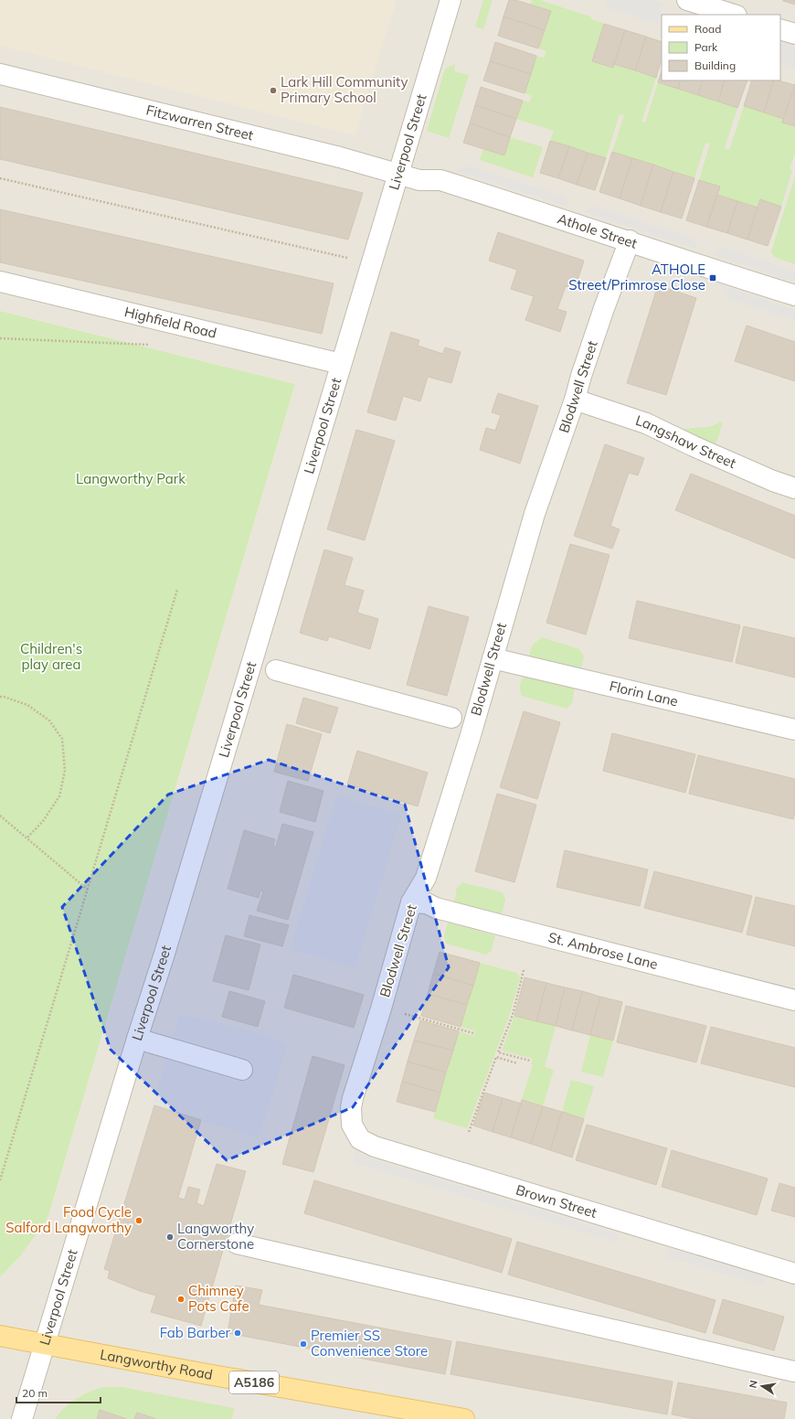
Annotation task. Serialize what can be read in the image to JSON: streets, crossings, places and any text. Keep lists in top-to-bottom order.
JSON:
{
  "streets": {
    "main road": ["Langworthy Road", "A5186"],
    "street": [
      "Fitzwarren Street",
      "Liverpool Street",
      "Athole Street",
      "Highfield Road",
      "Blodwell Street",
      "Langshaw Street",
      "Florin Lane",
      "St. Ambrose Lane",
      "Brown Street"
    ]
  },
  "crossings": [
    ["Fitzwarren Street", "Liverpool Street"],
    ["Fitzwarren Street", "Athole Street"],
    ["Liverpool Street", "Athole Street"],
    ["Liverpool Street", "Highfield Road"],
    ["Liverpool Street", "Langworthy Road"],
    ["Athole Street", "Blodwell Street"],
    ["Blodwell Street", "Langshaw Street"],
    ["Blodwell Street", "Florin Lane"],
    ["Blodwell Street", "St. Ambrose Lane"],
    ["Blodwell Street", "Brown Street"]
  ],
  "parks": ["Langworthy Park", "Children's play area"],
  "places": {
    "other": [
      "Lark Hill Community Primary School",
      "Food Cycle Salford Langworthy",
      "Langworthy Cornerstone",
      "Chimney Pots Cafe",
      "Fab Barber",
      "Premier SS Convenience Store"
    ],
    "transit": ["ATHOLE Street/Primrose Close"]
  },
  "legend": ["Road", "Park", "Building"],
  "scale_bar": "20 m",
  "north": "left"
}
